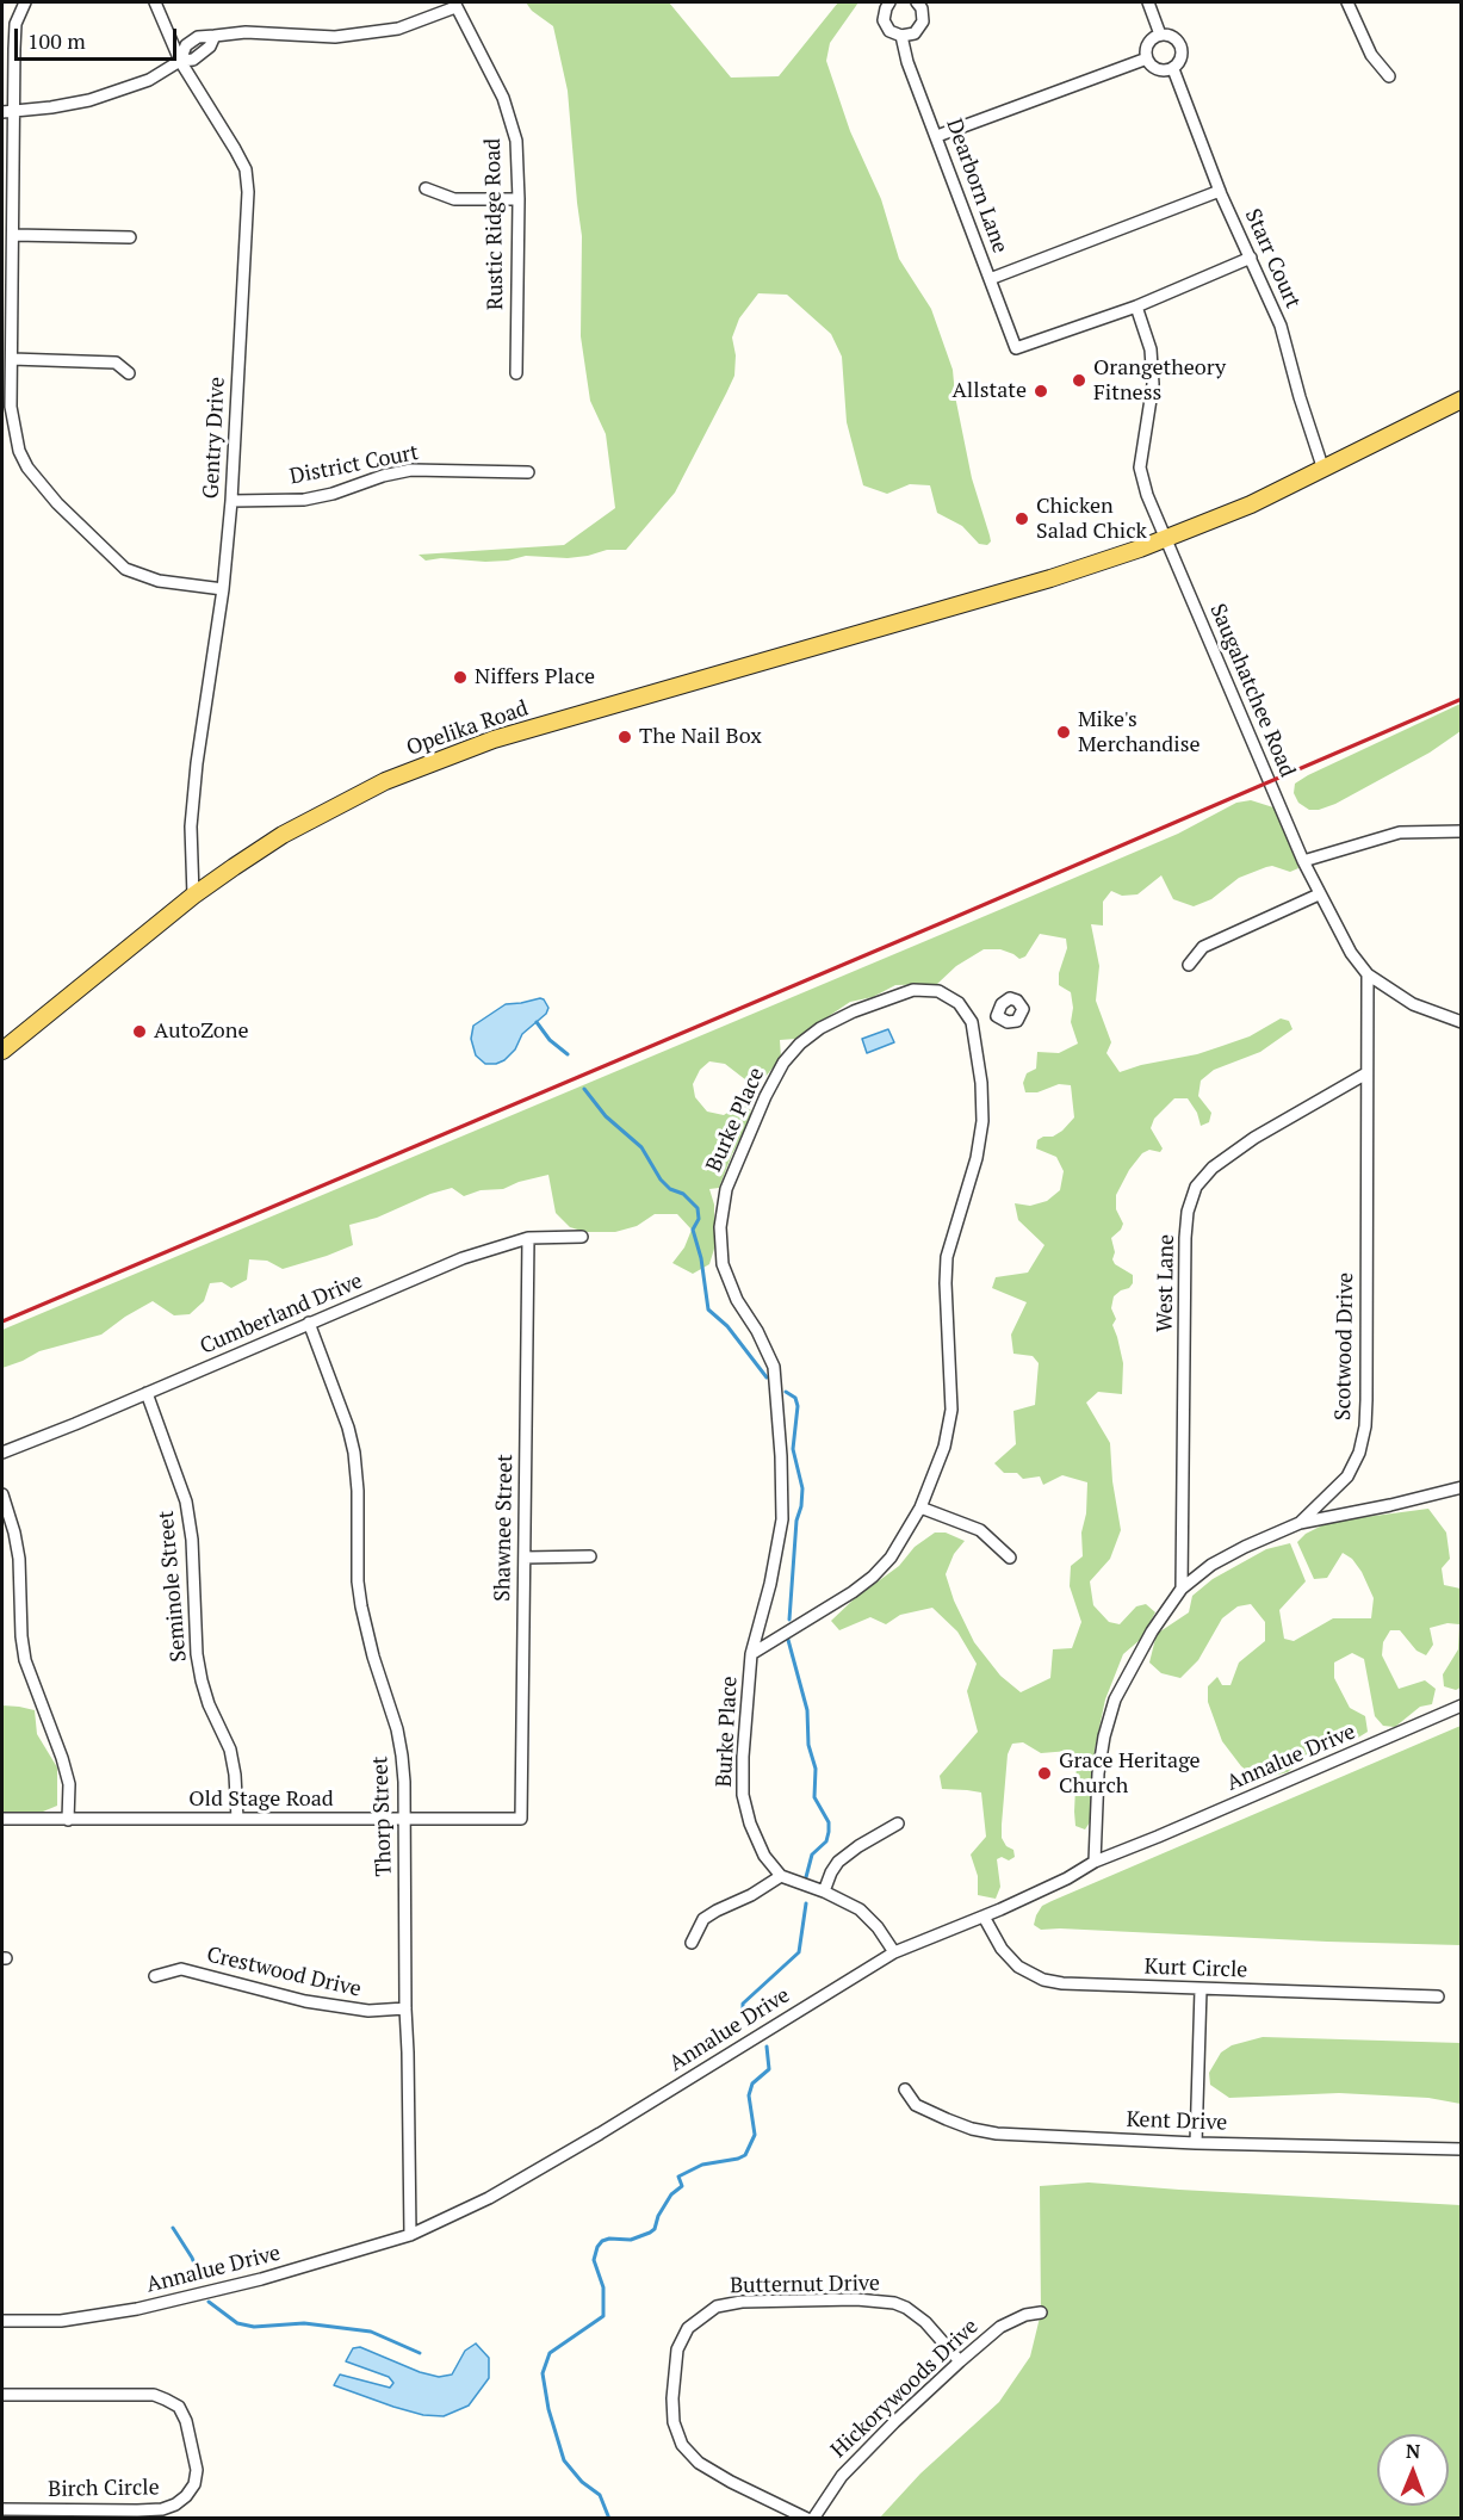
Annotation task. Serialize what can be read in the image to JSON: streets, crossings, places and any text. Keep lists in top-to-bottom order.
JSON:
{
  "streets": {
    "main road": ["Opelika Road"],
    "street": [
      "Dearborn Lane",
      "Rustic Ridge Road",
      "Starr Court",
      "Gentry Drive",
      "District Court",
      "Saugahatchee Road",
      "Burke Place",
      "West Lane",
      "Cumberland Drive",
      "Scotwood Drive",
      "Shawnee Street",
      "Seminole Street",
      "Annalue Drive",
      "Old Stage Road",
      "Thorp Street",
      "Kurt Circle",
      "Crestwood Drive",
      "Kent Drive",
      "Butternut Drive",
      "Hickorywoods Drive",
      "Birch Circle"
    ]
  },
  "crossings": [
    ["Dearborn Lane", "Saugahatchee Road"],
    ["Starr Court", "Opelika Road"],
    ["Gentry Drive", "District Court"],
    ["Gentry Drive", "Opelika Road"],
    ["Saugahatchee Road", "Opelika Road"],
    ["Saugahatchee Road", "Scotwood Drive"],
    ["West Lane", "Scotwood Drive"],
    ["Cumberland Drive", "Shawnee Street"],
    ["Cumberland Drive", "Seminole Street"],
    ["Cumberland Drive", "Thorp Street"],
    ["Scotwood Drive", "Annalue Drive"],
    ["Shawnee Street", "Old Stage Road"],
    ["Seminole Street", "Old Stage Road"],
    ["Annalue Drive", "Thorp Street"],
    ["Annalue Drive", "Kurt Circle"],
    ["Old Stage Road", "Thorp Street"],
    ["Thorp Street", "Crestwood Drive"],
    ["Butternut Drive", "Hickorywoods Drive"]
  ],
  "places": [
    "Orangetheory Fitness",
    "Allstate",
    "Chicken Salad Chick",
    "Niffers Place",
    "Mike's Merchandise",
    "The Nail Box",
    "AutoZone",
    "Grace Heritage Church"
  ],
  "scale_bar": "100 m",
  "north": "top"
}
